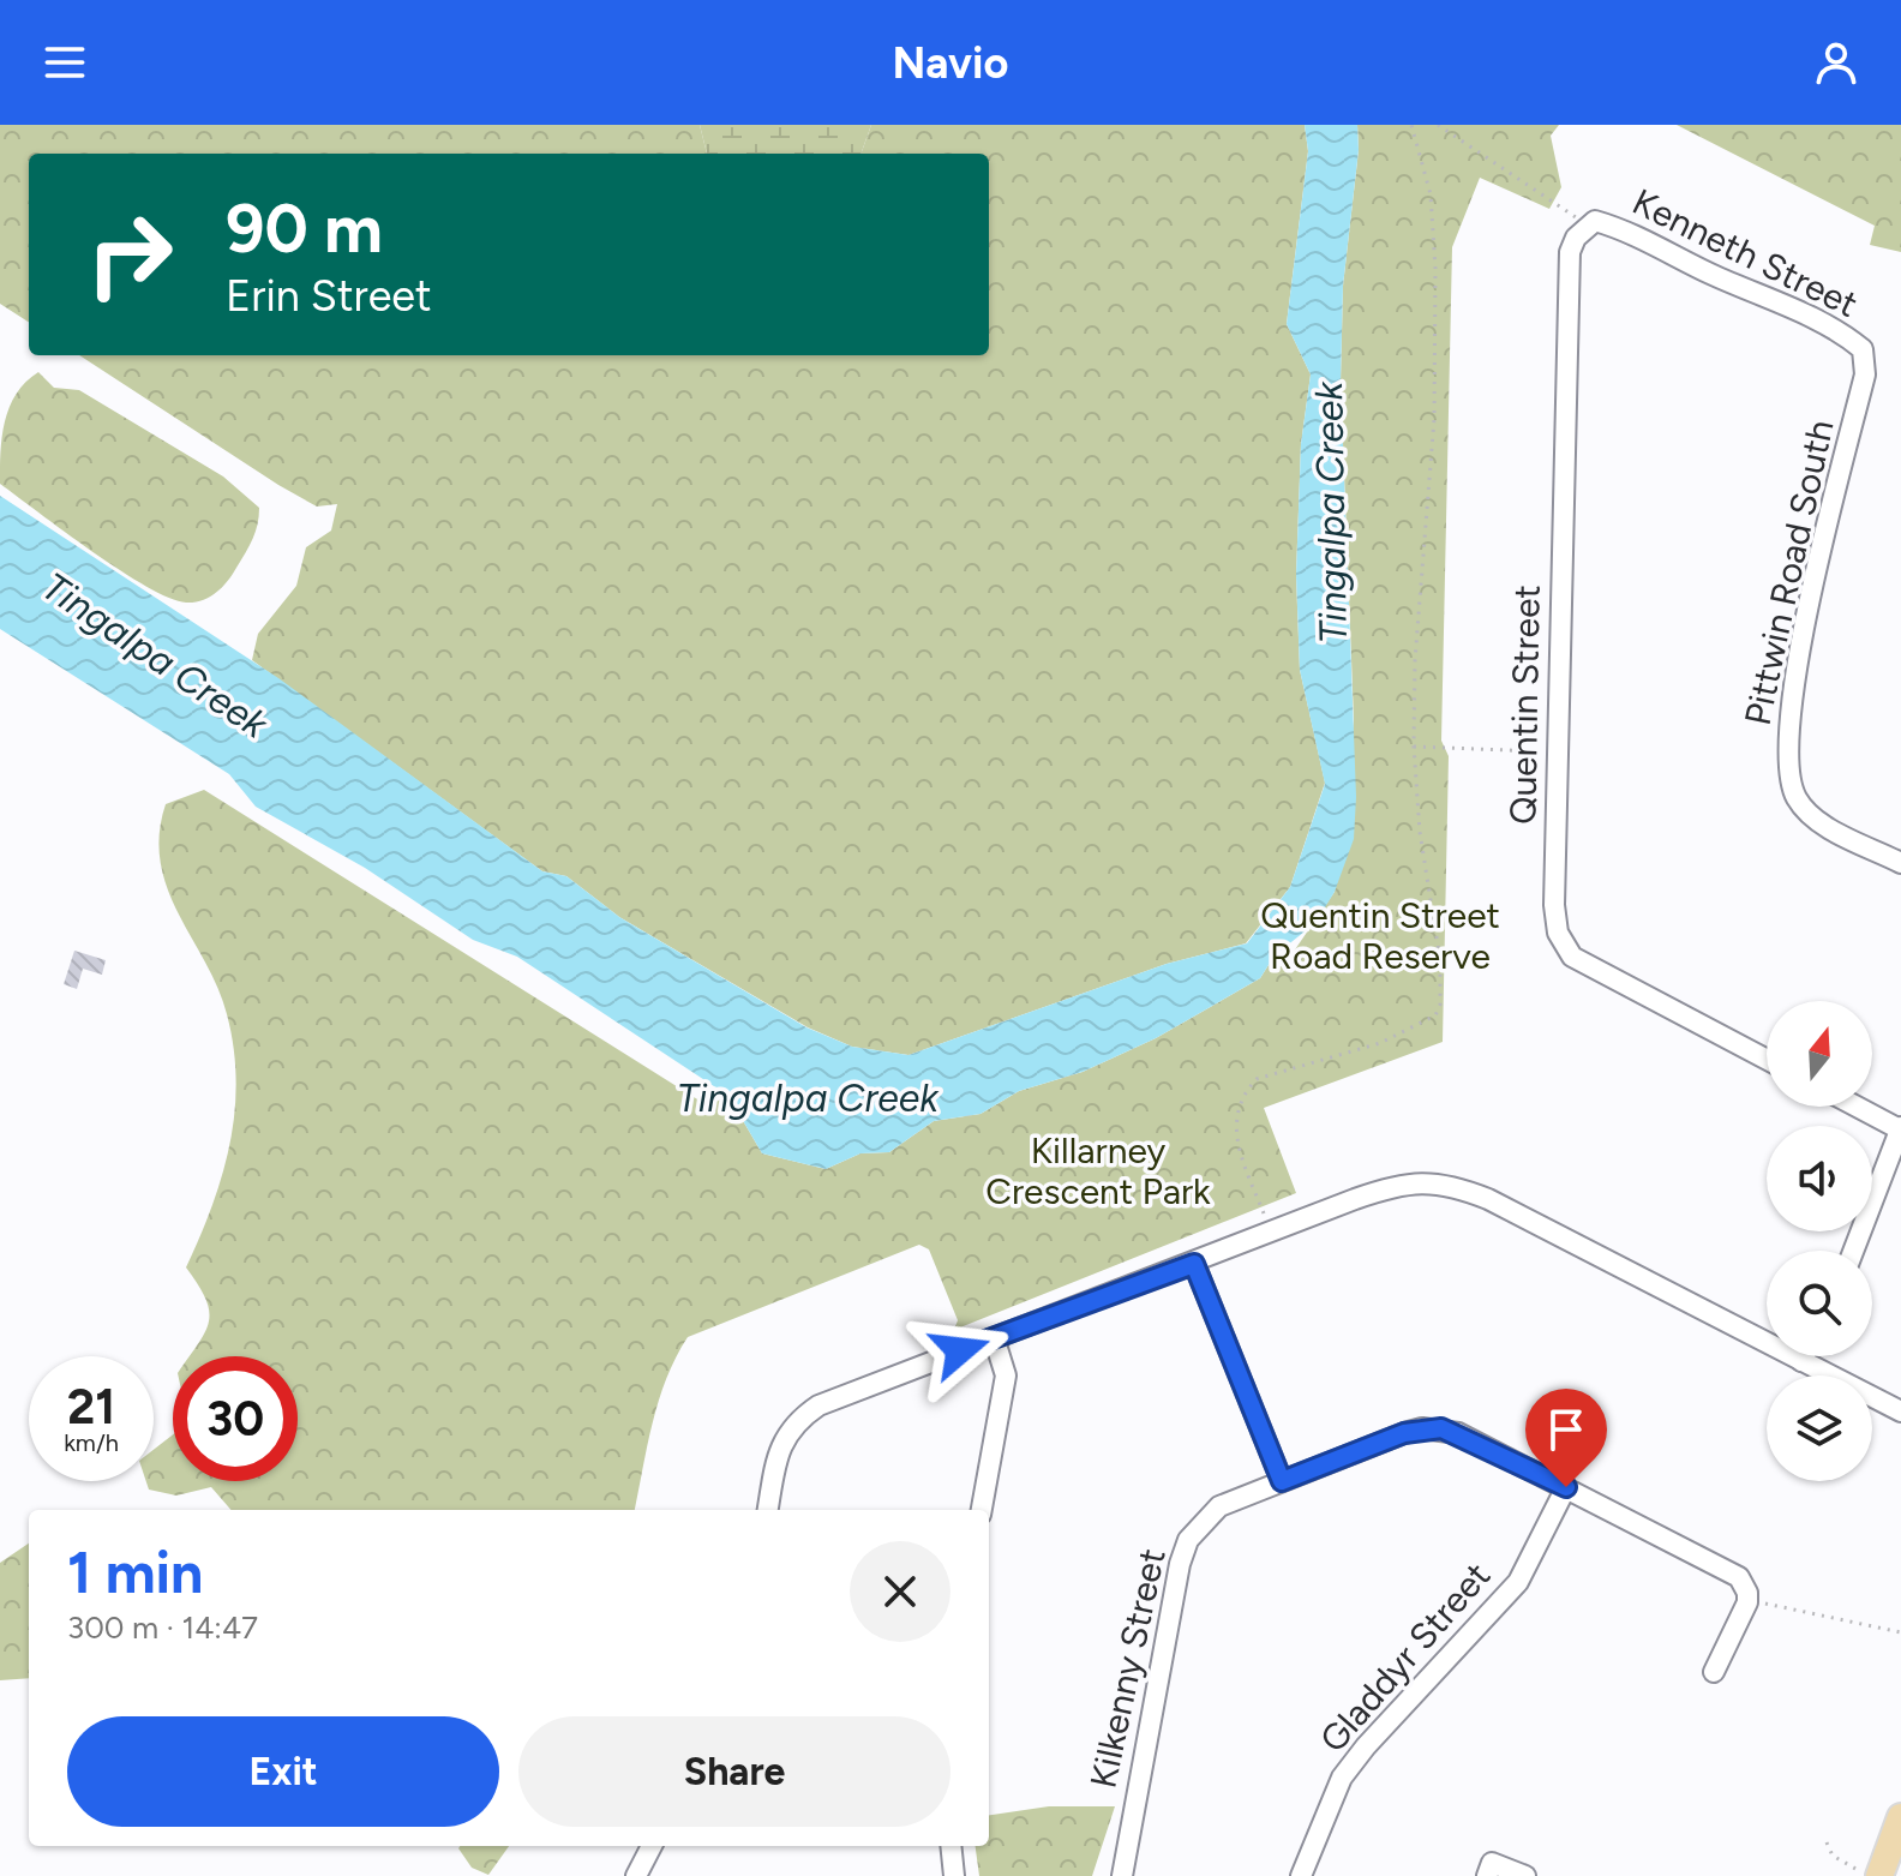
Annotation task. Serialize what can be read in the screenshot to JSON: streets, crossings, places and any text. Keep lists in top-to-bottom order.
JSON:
{
  "streets": {
    "street": [
      "Kenneth Street",
      "Pittwin Road South",
      "Quentin Street",
      "Gladdyr Street",
      "Kilkenny Street"
    ]
  },
  "crossings": [
    ["Kenneth Street", "Pittwin Road South"],
    ["Kenneth Street", "Quentin Street"],
    ["Gladdyr Street", "Kilkenny Street"]
  ],
  "water": ["Tingalpa Creek"],
  "parks": ["Quentin Street Road Reserve", "Killarney Crescent Park"],
  "north": "top",
  "page": {
    "header": "Navio",
    "turn": ["90 m", "Erin Street"],
    "speed": "21 km/h",
    "limit": "30",
    "heading": ["1 min", "300 m · 14:47"],
    "buttons": ["Exit", "Share"]
  }
}
